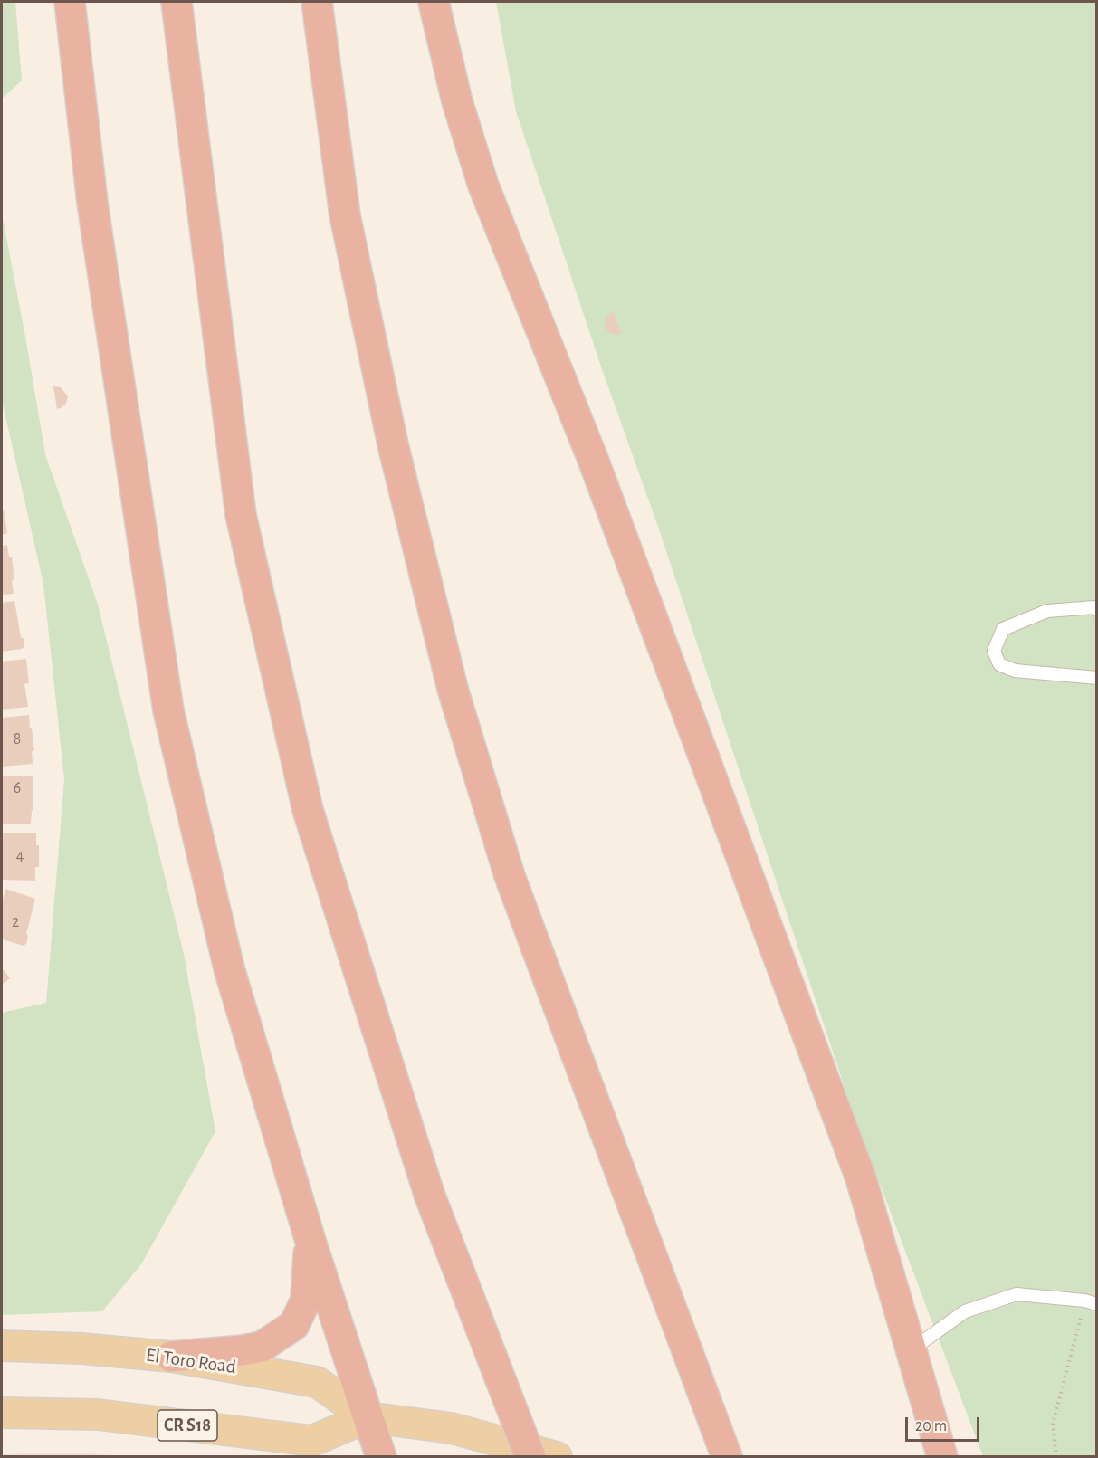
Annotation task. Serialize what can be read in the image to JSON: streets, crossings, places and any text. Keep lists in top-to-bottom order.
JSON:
{
  "streets": {
    "main road": ["El Toro Road", "CR S18"]
  },
  "crossings": [
    ["El Toro Road", "CR S18"]
  ],
  "house_numbers": [
    "8",
    "6",
    "4",
    "2"
  ],
  "scale_bar": "20 m"
}
